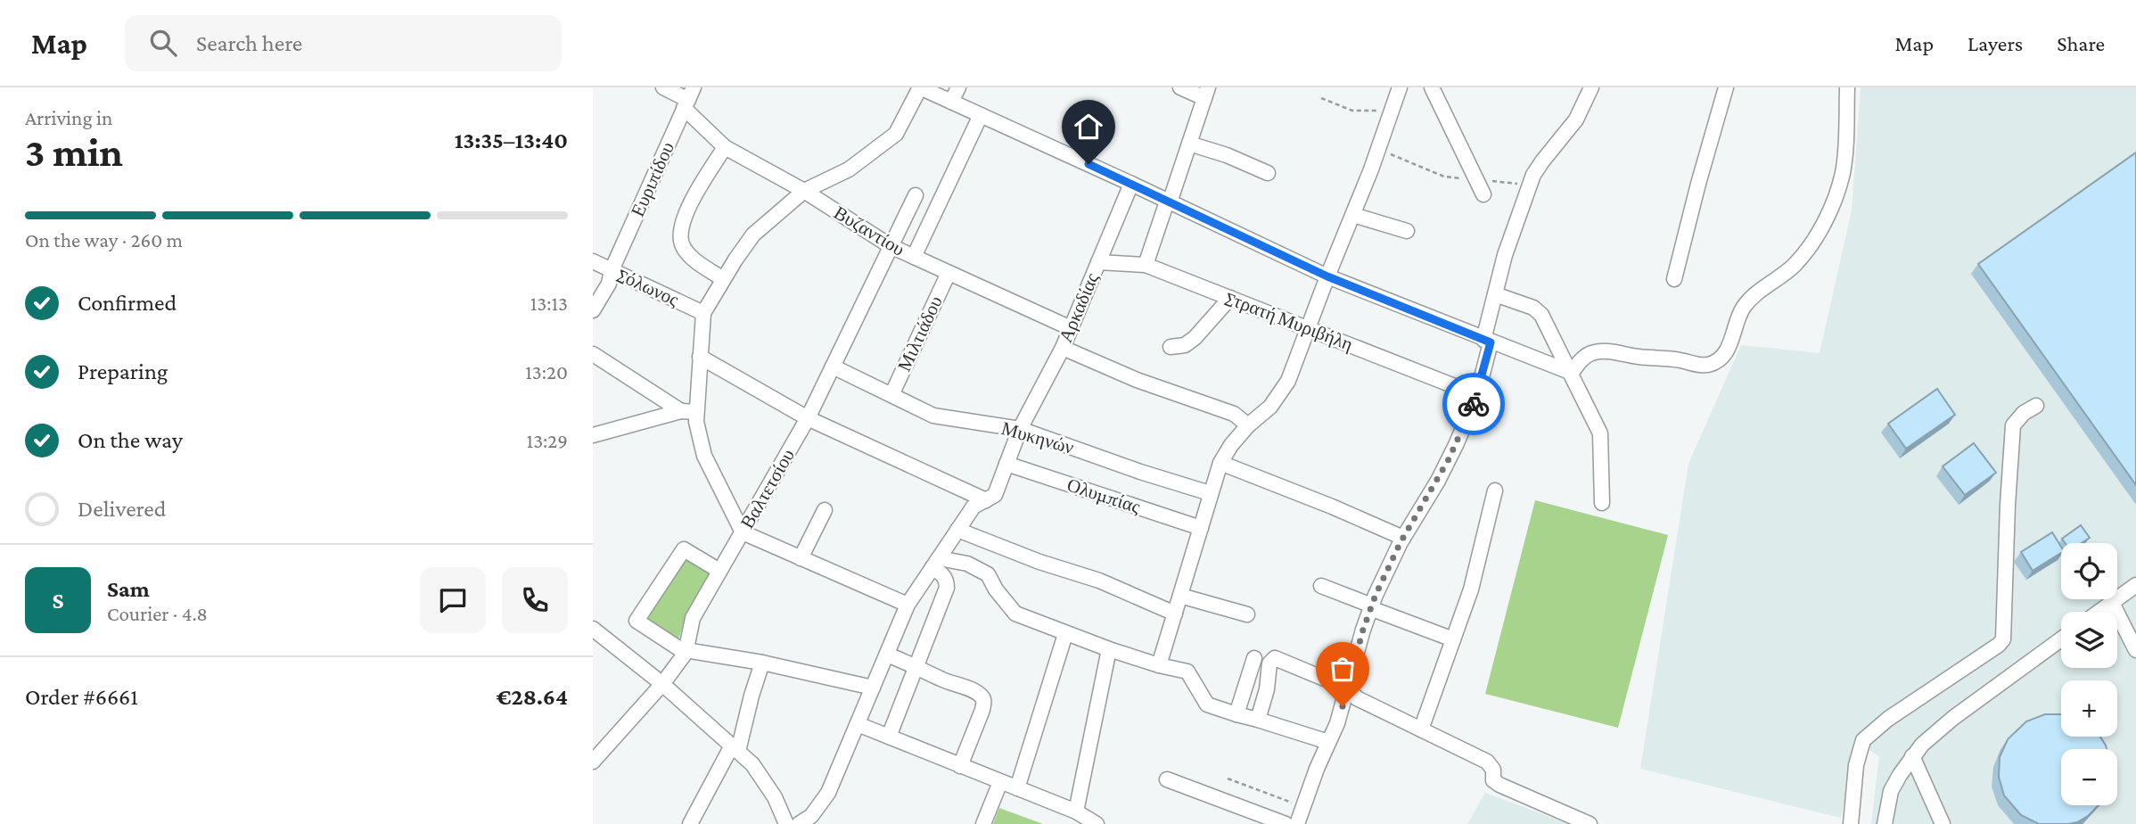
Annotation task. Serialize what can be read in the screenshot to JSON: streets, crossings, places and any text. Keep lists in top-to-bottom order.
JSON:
{
  "streets": {
    "street": [
      "Ευριπίδου",
      "Βυζαντίου",
      "Σόλωνος",
      "Αρκαδίας",
      "Στρατή Μυριβήλη",
      "Μιλτιάδου",
      "Μυκηνών",
      "Βαλτετσίου",
      "Ολυμπίας"
    ]
  },
  "crossings": [
    ["Ευριπίδου", "Βυζαντίου"],
    ["Ευριπίδου", "Σόλωνος"],
    ["Βυζαντίου", "Αρκαδίας"],
    ["Βυζαντίου", "Μιλτιάδου"],
    ["Βυζαντίου", "Βαλτετσίου"],
    ["Αρκαδίας", "Στρατή Μυριβήλη"],
    ["Αρκαδίας", "Μυκηνών"],
    ["Αρκαδίας", "Ολυμπίας"],
    ["Μιλτιάδου", "Μυκηνών"],
    ["Μυκηνών", "Βαλτετσίου"]
  ],
  "page": {
    "header": "Map",
    "search": "Search here",
    "nav": ["Map", "Layers", "Share"],
    "heading": ["3 min", "Arriving in", "13:35–13:40"],
    "panel": [
      "Sam",
      "Courier · 4.8",
      "Order #6661",
      "€28.64"
    ],
    "bar": "On the way · 260 m",
    "list": [
      ["Confirmed", "13:13"],
      ["Preparing", "13:20"],
      ["On the way", "13:29"],
      "Delivered"
    ],
    "map_buttons": ["+", "−"],
    "round": "S"
  }
}
